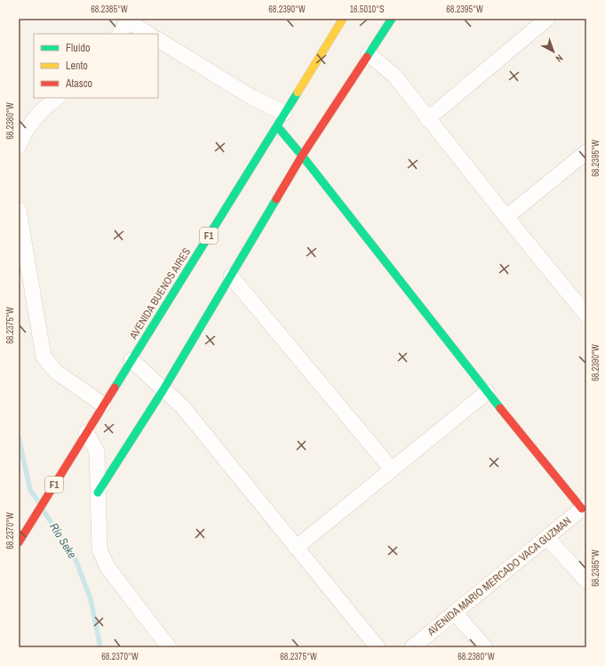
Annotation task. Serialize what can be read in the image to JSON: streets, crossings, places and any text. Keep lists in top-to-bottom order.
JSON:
{
  "streets": {
    "main road": ["F1", "AVENIDA BUENOS AIRES"],
    "street": ["AVENIDA MARIO MERCADO VACA GUZMAN"]
  },
  "water": ["Río Seke"],
  "legend": ["Fluido", "Lento", "Atasco"],
  "north": "bottom right",
  "coordinates": [
    "68.2385°W",
    "68.2390°W",
    "16.5010°S",
    "68.2395°W",
    "68.2380°W",
    "68.2375°W",
    "68.2370°W"
  ]
}
